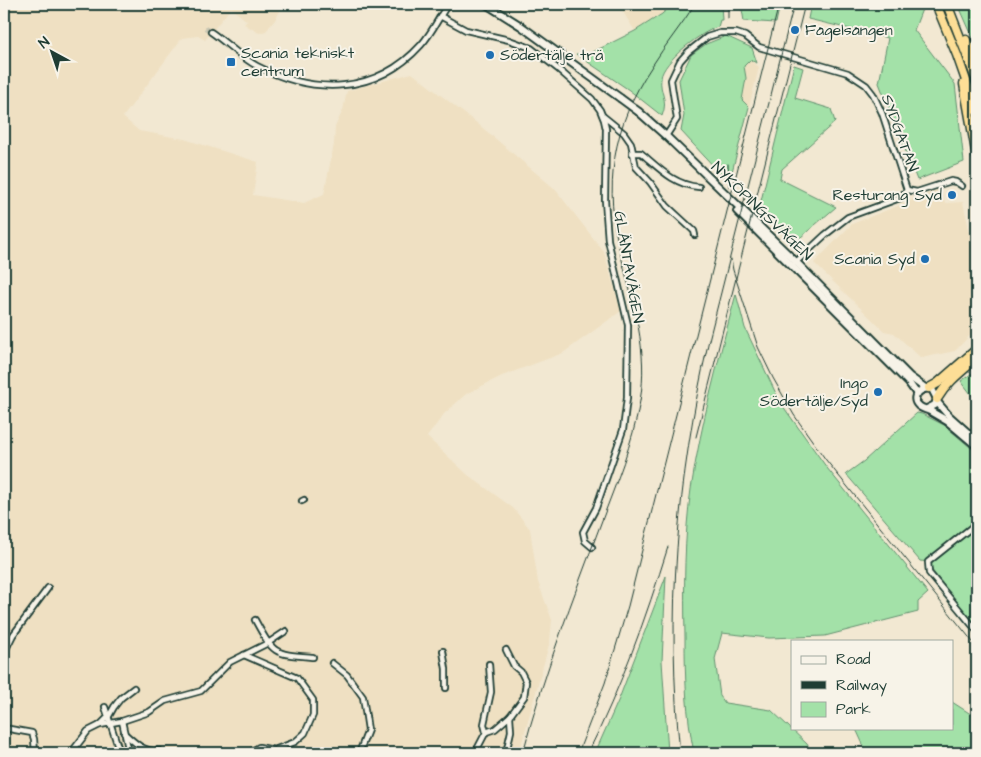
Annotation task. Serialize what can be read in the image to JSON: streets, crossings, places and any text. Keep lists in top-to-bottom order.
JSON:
{
  "streets": {
    "main road": ["NYKÖPINGSVÄGEN"],
    "street": ["SYDGATAN", "GLÄNTAVÄGEN"]
  },
  "crossings": [
    ["SYDGATAN", "NYKÖPINGSVÄGEN"]
  ],
  "places": {
    "other": [
      "Fågelsången",
      "Södertälje trä",
      "Resturang Syd",
      "Scania Syd",
      "Ingo Södertälje/Syd"
    ],
    "transit": ["Scania tekniskt centrum"]
  },
  "legend": ["Road", "Railway", "Park"],
  "north": "top left"
}
